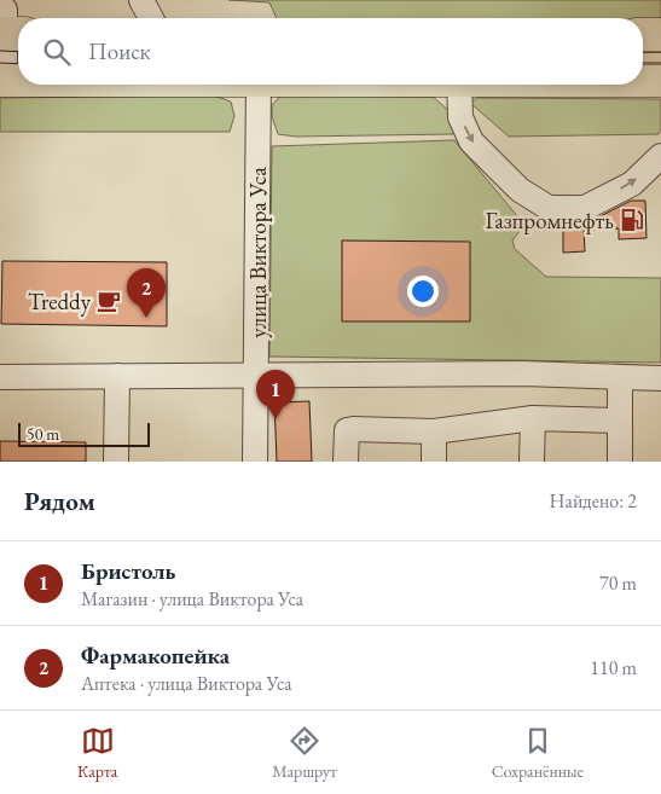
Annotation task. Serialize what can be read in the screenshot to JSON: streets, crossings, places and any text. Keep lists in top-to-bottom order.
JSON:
{
  "streets": {
    "street": ["улица Виктора Уса"]
  },
  "places": {
    "fuel station": ["Газпромнефть"],
    "cafe": ["Treddy"]
  },
  "scale_bar": "50 m",
  "page": {
    "search": "Поиск",
    "pins": ["2", "1"],
    "scale": "50 m",
    "heading": ["Рядом", "Найдено: 2"],
    "list": [
      {
        "mark": "1",
        "name": "Бристоль",
        "note": "Магазин · улица Виктора Уса",
        "value": "70 m"
      },
      {
        "mark": "2",
        "name": "Фармакопейка",
        "note": "Аптека · улица Виктора Уса",
        "value": "110 m"
      }
    ],
    "nav": ["Карта", "Маршрут", "Сохранённые"]
  }
}
